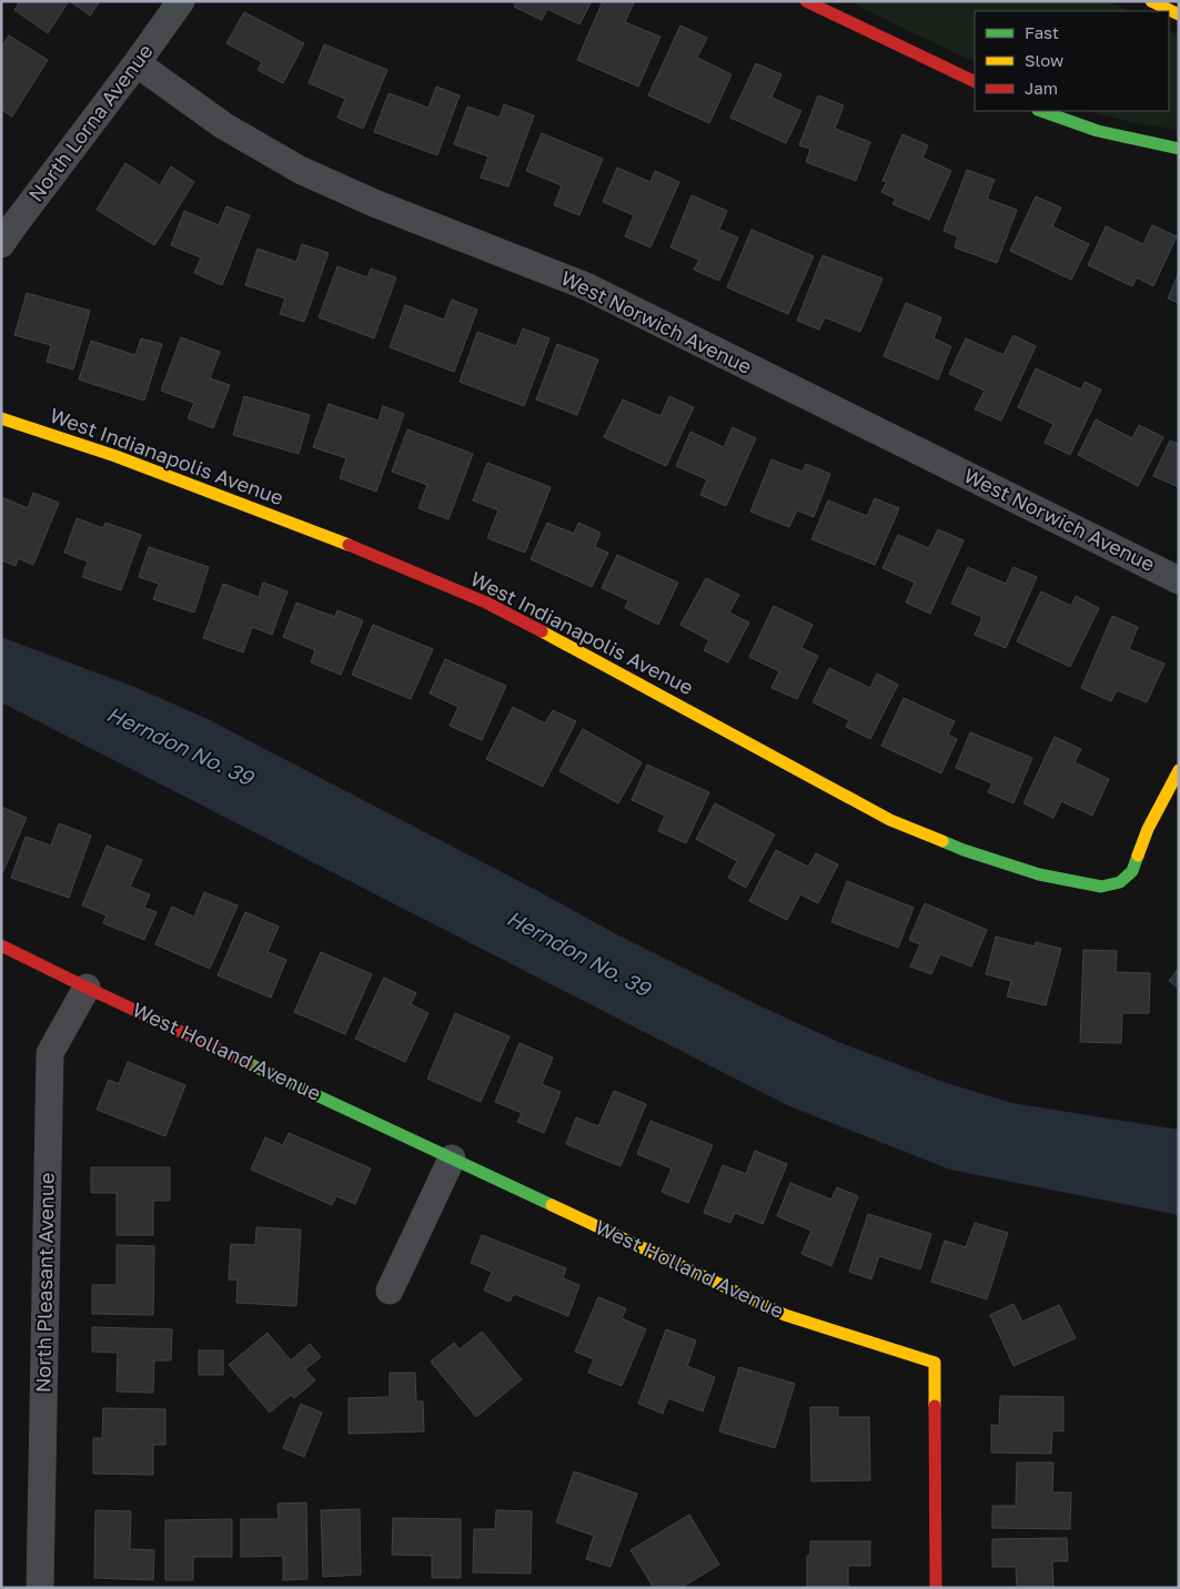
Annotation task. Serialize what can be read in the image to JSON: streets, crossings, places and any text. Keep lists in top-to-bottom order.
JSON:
{
  "streets": {
    "street": [
      "North Lorna Avenue",
      "West Norwich Avenue",
      "West Indianapolis Avenue",
      "West Holland Avenue",
      "North Pleasant Avenue"
    ]
  },
  "crossings": [
    ["North Lorna Avenue", "West Norwich Avenue"],
    ["West Holland Avenue", "North Pleasant Avenue"]
  ],
  "water": ["Herndon No. 39"],
  "legend": ["Fast", "Slow", "Jam"]
}
